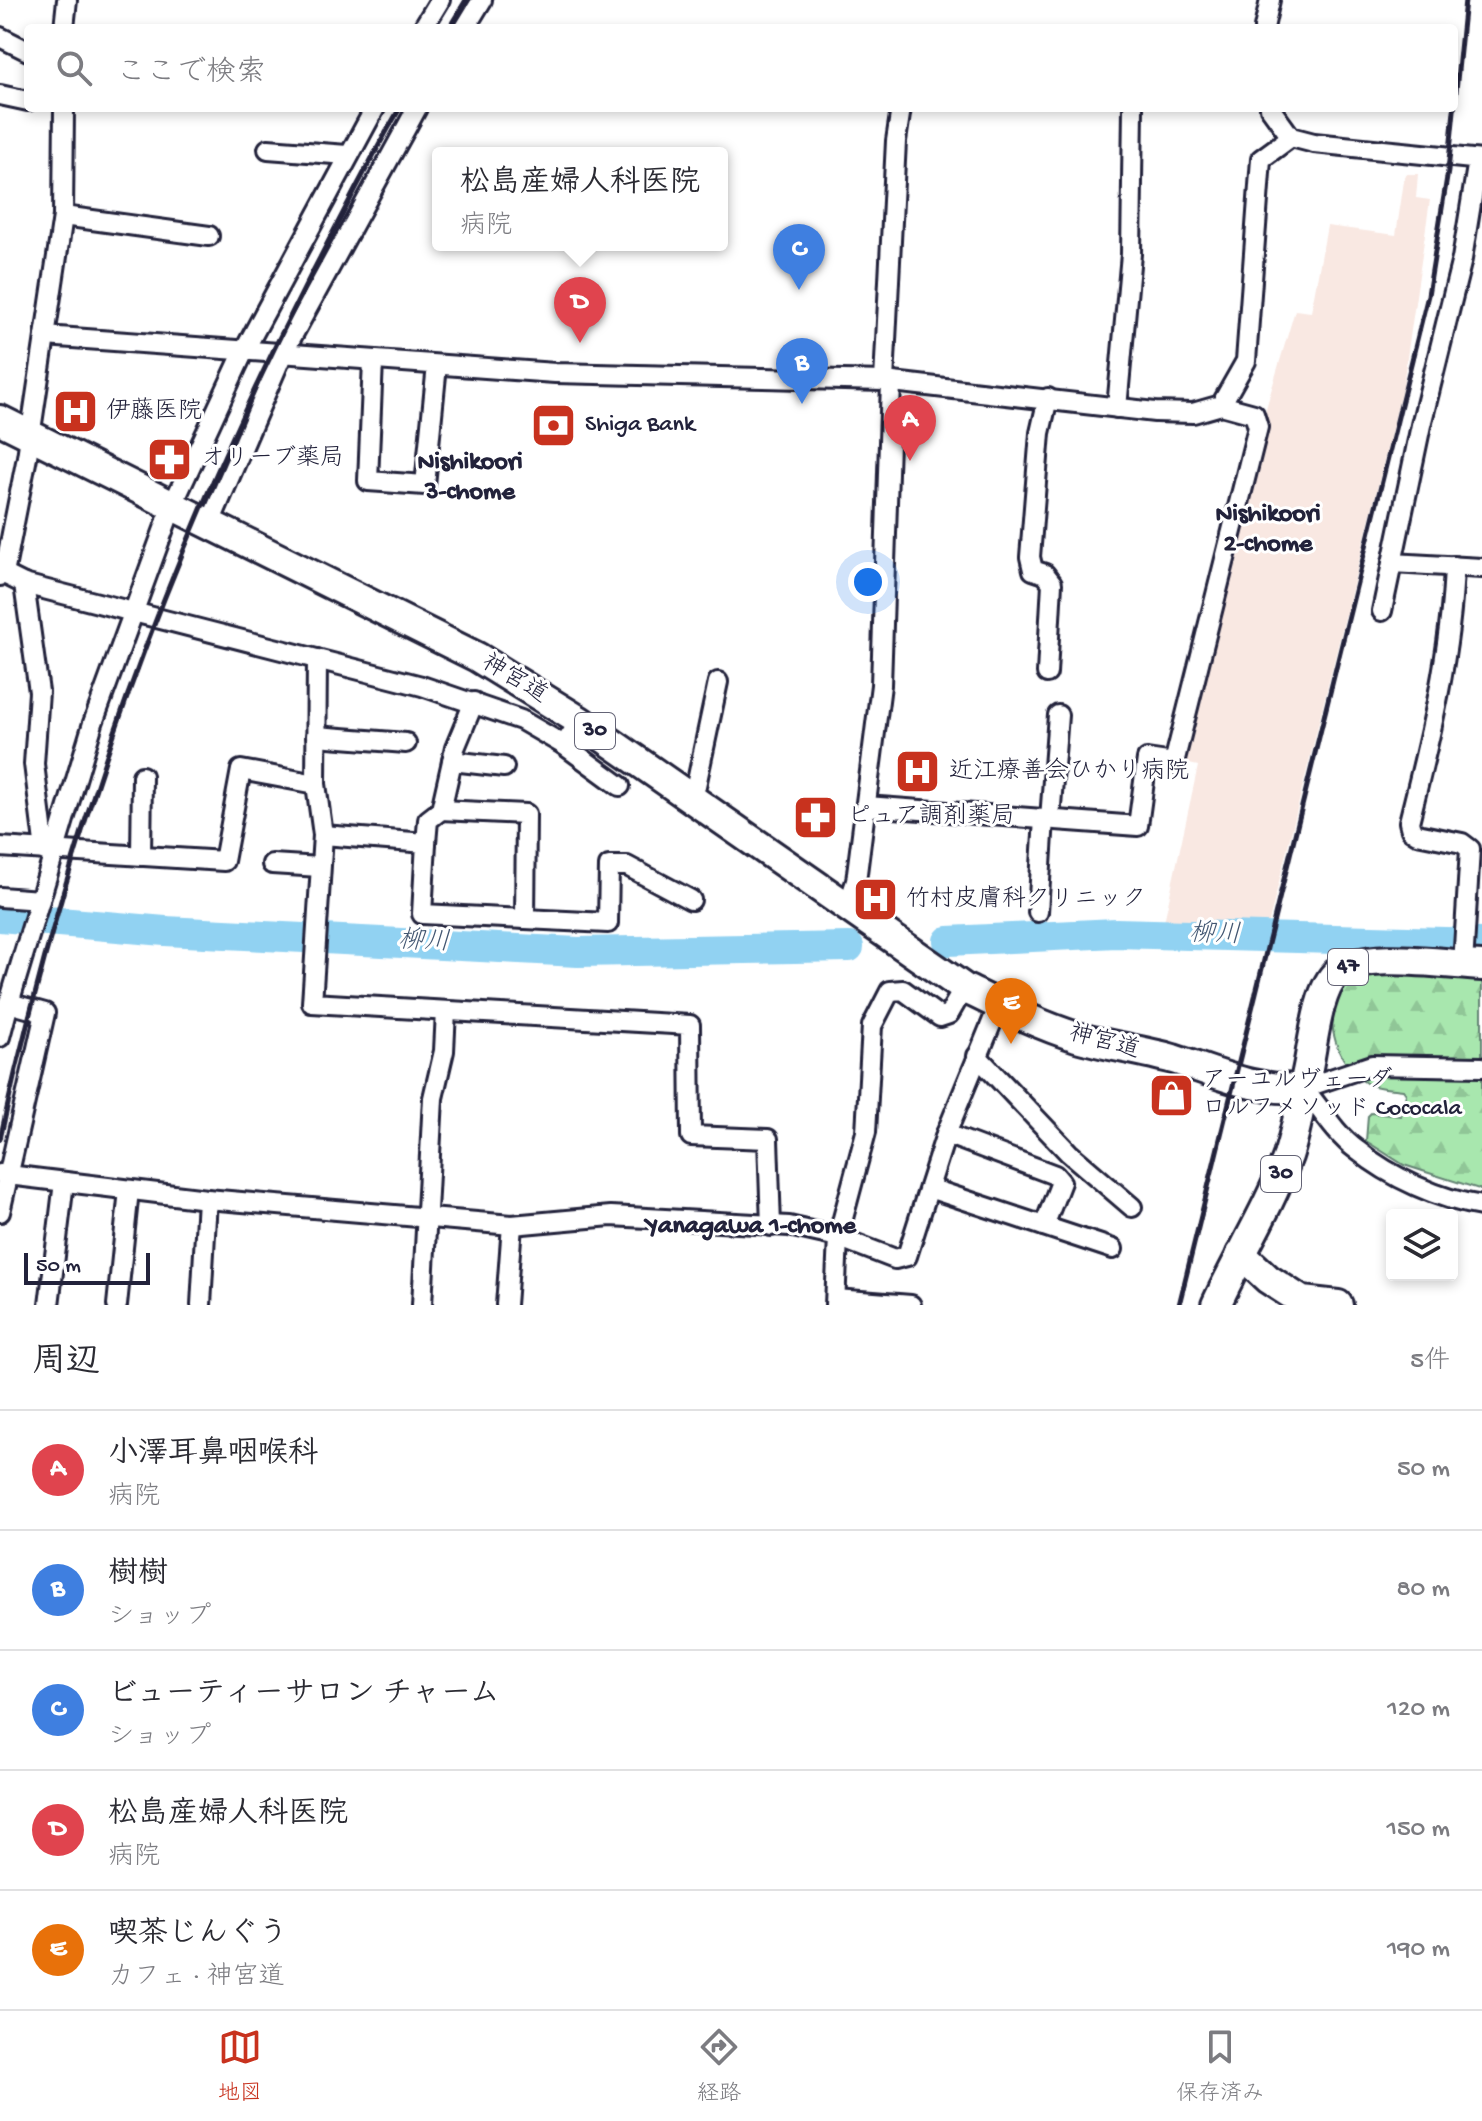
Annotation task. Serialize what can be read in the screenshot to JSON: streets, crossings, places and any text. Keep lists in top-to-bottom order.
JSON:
{
  "streets": {
    "main road": ["神宮道", "30", "47"]
  },
  "crossings": [
    ["神宮道", "30"],
    ["神宮道", "47"],
    ["30", "47"]
  ],
  "districts": ["Nishikoori 3-chome", "Nishikoori 2-chome", "Yanagawa 1-chome"],
  "water": ["柳川"],
  "places": {
    "hospital": ["伊藤医院", "近江療善会ひかり病院", "竹村皮膚科クリニック"],
    "bank": ["Shiga Bank"],
    "pharmacy": ["オリーブ薬局", "ピュア調剤薬局"],
    "shop": ["アーユルヴェーダ ロルフメソッド Cococala"]
  },
  "scale_bar": "50 m",
  "page": {
    "search": "ここで検索",
    "popup": ["松島産婦人科医院", "病院"],
    "pins": [
      "C",
      "D",
      "B",
      "A",
      "E"
    ],
    "scale": "50 m",
    "heading": ["周辺", "5件"],
    "list": [
      {
        "mark": "A",
        "name": "小澤耳鼻咽喉科",
        "note": "病院",
        "value": "50 m"
      },
      {
        "mark": "B",
        "name": "樹樹",
        "note": "ショップ",
        "value": "80 m"
      },
      {
        "mark": "C",
        "name": "ビューティーサロン チャーム",
        "note": "ショップ",
        "value": "120 m"
      },
      {
        "mark": "D",
        "name": "松島産婦人科医院",
        "note": "病院",
        "value": "150 m"
      },
      {
        "mark": "E",
        "name": "喫茶じんぐう",
        "note": "カフェ · 神宮道",
        "value": "190 m"
      }
    ],
    "nav": ["地図", "経路", "保存済み"]
  }
}
